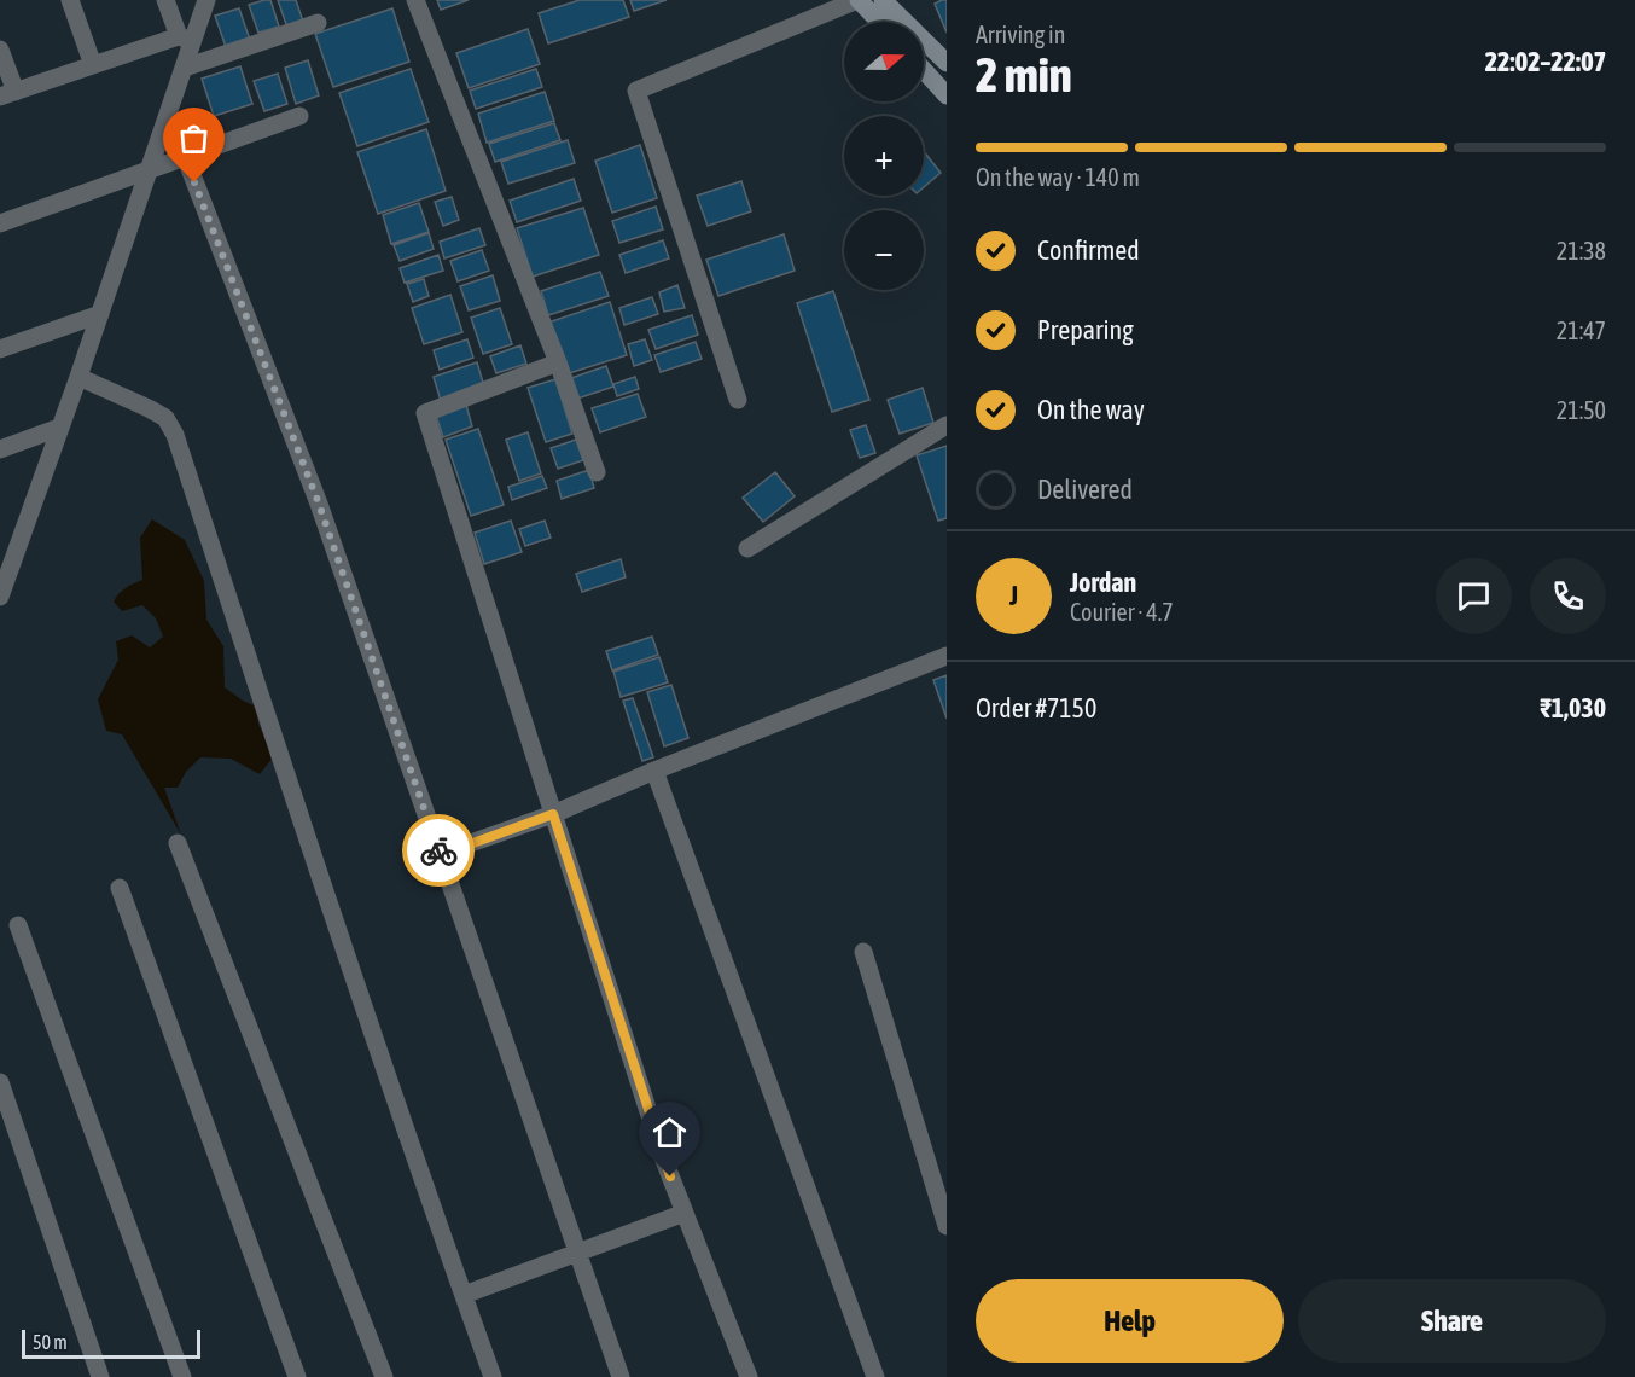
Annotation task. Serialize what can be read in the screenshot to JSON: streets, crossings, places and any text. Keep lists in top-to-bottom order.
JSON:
{
  "scale_bar": "50 m",
  "north": "right",
  "page": {
    "heading": ["2 min", "Arriving in", "22:02–22:07"],
    "panel": [
      "Jordan",
      "Courier · 4.7",
      "Order #7150",
      "₹1,030"
    ],
    "map_buttons": ["+", "−"],
    "bar": "On the way · 140 m",
    "list": [
      ["Confirmed", "21:38"],
      ["Preparing", "21:47"],
      ["On the way", "21:50"],
      "Delivered"
    ],
    "round": "J",
    "buttons": ["Help", "Share"],
    "scale": "50 m"
  }
}
